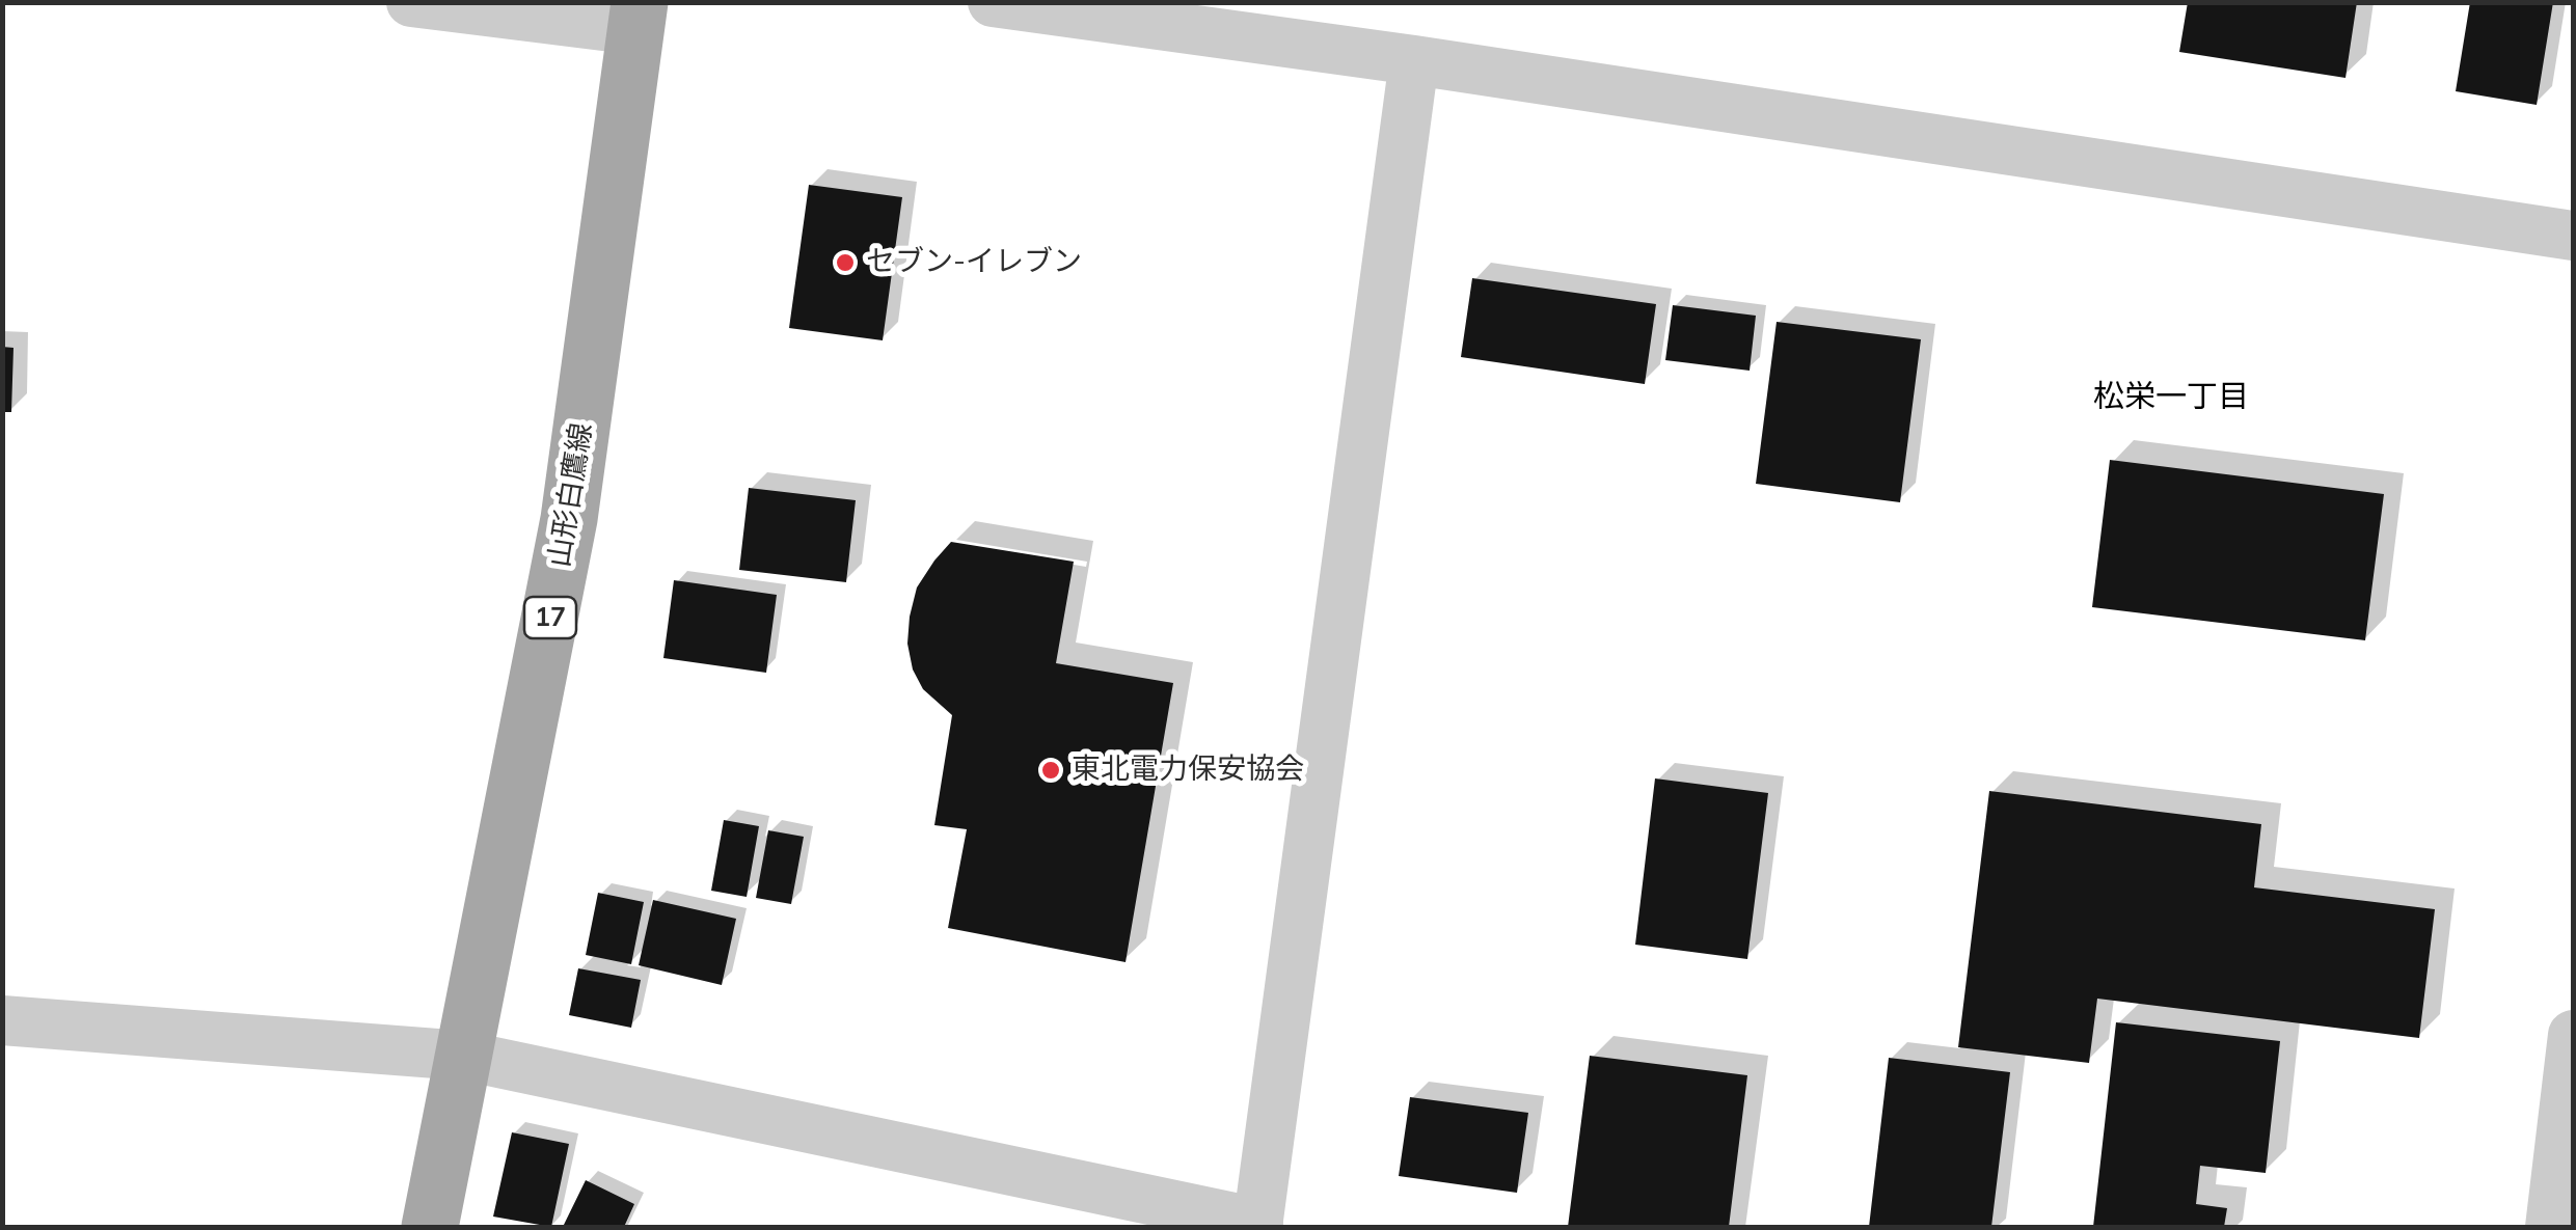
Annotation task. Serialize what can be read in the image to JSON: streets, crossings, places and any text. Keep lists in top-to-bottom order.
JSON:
{
  "streets": {
    "main road": ["山形白鷹線", "17"]
  },
  "districts": ["松栄一丁目"],
  "places": ["セブン-イレブン", "東北電力保安協会"]
}
